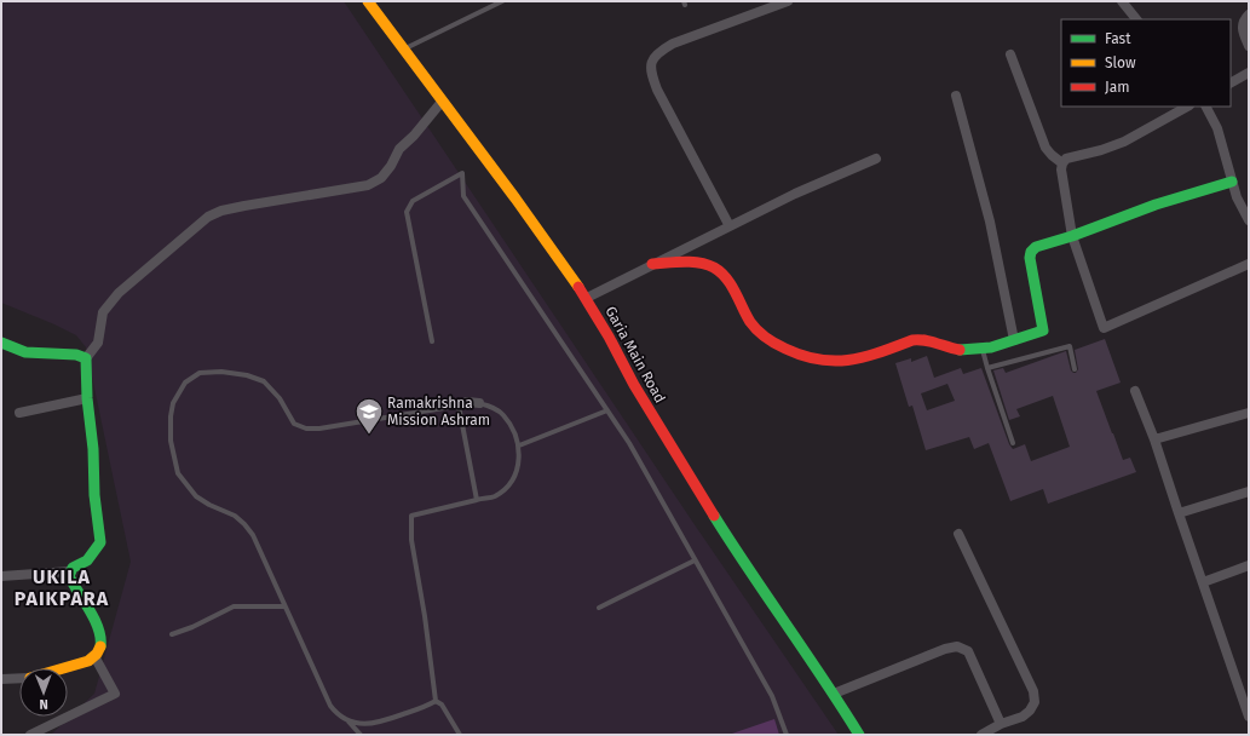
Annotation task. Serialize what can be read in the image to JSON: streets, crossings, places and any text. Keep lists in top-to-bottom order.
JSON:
{
  "streets": {
    "street": ["Garia Main Road"]
  },
  "districts": ["UKILA PAIKPARA"],
  "places": {
    "school or university": ["Ramakrishna Mission Ashram"]
  },
  "legend": ["Fast", "Slow", "Jam"],
  "north": "bottom"
}
